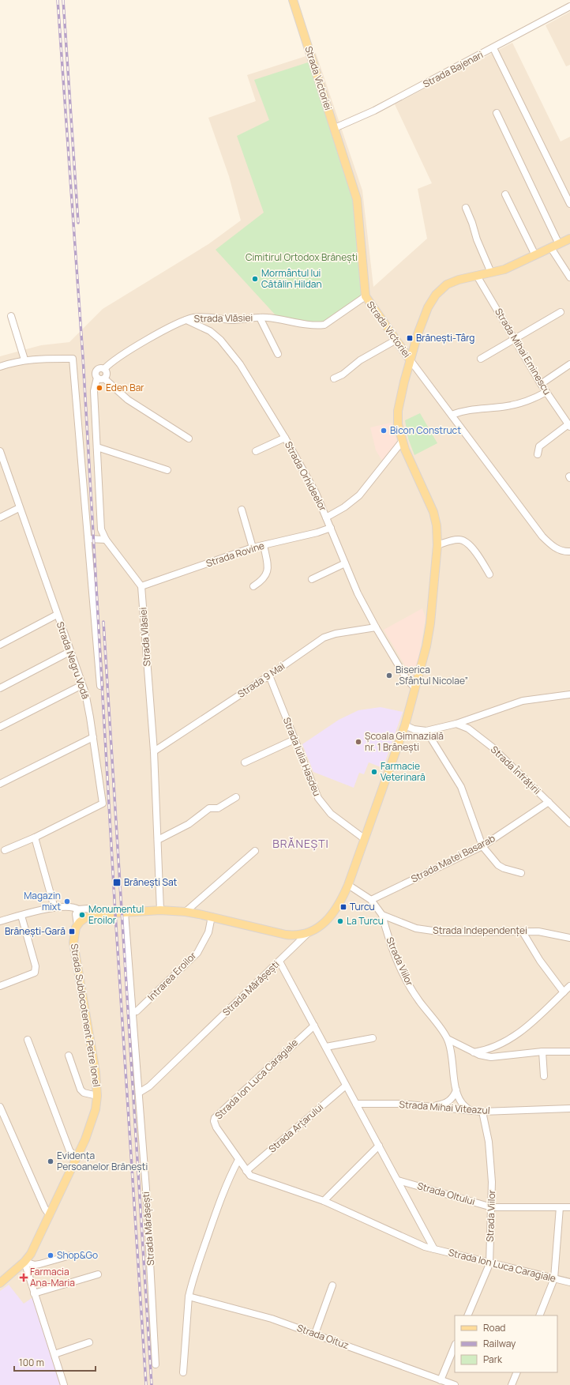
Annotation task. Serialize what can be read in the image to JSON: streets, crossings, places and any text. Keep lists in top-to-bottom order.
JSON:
{
  "streets": {
    "main road": ["Strada Victoriei", "Strada Sublocotenent Petre Ionel"],
    "street": [
      "Strada Bajenari",
      "Strada Vlăsiei",
      "Strada Mihai Eminescu",
      "Strada Orhideelor",
      "Strada Rovine",
      "Strada Negru Vodă",
      "Strada 9 Mai",
      "Strada Iulia Hasdeu",
      "Strada Înfrățirii",
      "Strada Matei Basarab",
      "Strada Independenței",
      "Strada Viilor",
      "Intrarea Eroilor",
      "Strada Mărășești",
      "Strada Ion Luca Caragiale",
      "Strada Mihai Viteazul",
      "Strada Arțarului",
      "Strada Oltului",
      "Strada Oituz"
    ]
  },
  "crossings": [
    ["Strada Bajenari", "Strada Victoriei"],
    ["Strada Victoriei", "Strada Vlăsiei"],
    ["Strada Vlăsiei", "Strada Orhideelor"],
    ["Strada Vlăsiei", "Strada Rovine"],
    ["Strada Vlăsiei", "Strada 9 Mai"],
    ["Strada Orhideelor", "Strada Rovine"],
    ["Strada Orhideelor", "Strada 9 Mai"],
    ["Strada 9 Mai", "Strada Iulia Hasdeu"],
    ["Strada Înfrățirii", "Strada Matei Basarab"],
    ["Strada Independenței", "Strada Viilor"],
    ["Strada Viilor", "Strada Ion Luca Caragiale"],
    ["Strada Viilor", "Strada Mihai Viteazul"],
    ["Strada Viilor", "Strada Oltului"],
    ["Intrarea Eroilor", "Strada Mărășești"],
    ["Strada Ion Luca Caragiale", "Strada Arțarului"]
  ],
  "districts": ["BRĂNEȘTI"],
  "parks": ["Cimitirul Ortodox Brănești"],
  "places": {
    "other": [
      "Mormântul lui Cătălin Hildan",
      "Eden Bar",
      "Bicon Construct",
      "Biserica „Sfântul Nicolae”",
      "Școala Gimnazială nr. 1 Brănești",
      "Farmacie Veterinară",
      "Magazin mixt",
      "Monumentul Eroilor",
      "La Turcu",
      "Evidența Persoanelor Brănești",
      "Shop&Go"
    ],
    "transit": [
      "Brănești-Târg",
      "Brănești Sat",
      "Turcu",
      "Brănești-Gară"
    ],
    "health": ["Farmacia Ana-Maria"]
  },
  "legend": ["Road", "Railway", "Park"],
  "scale_bar": "100 m"
}
